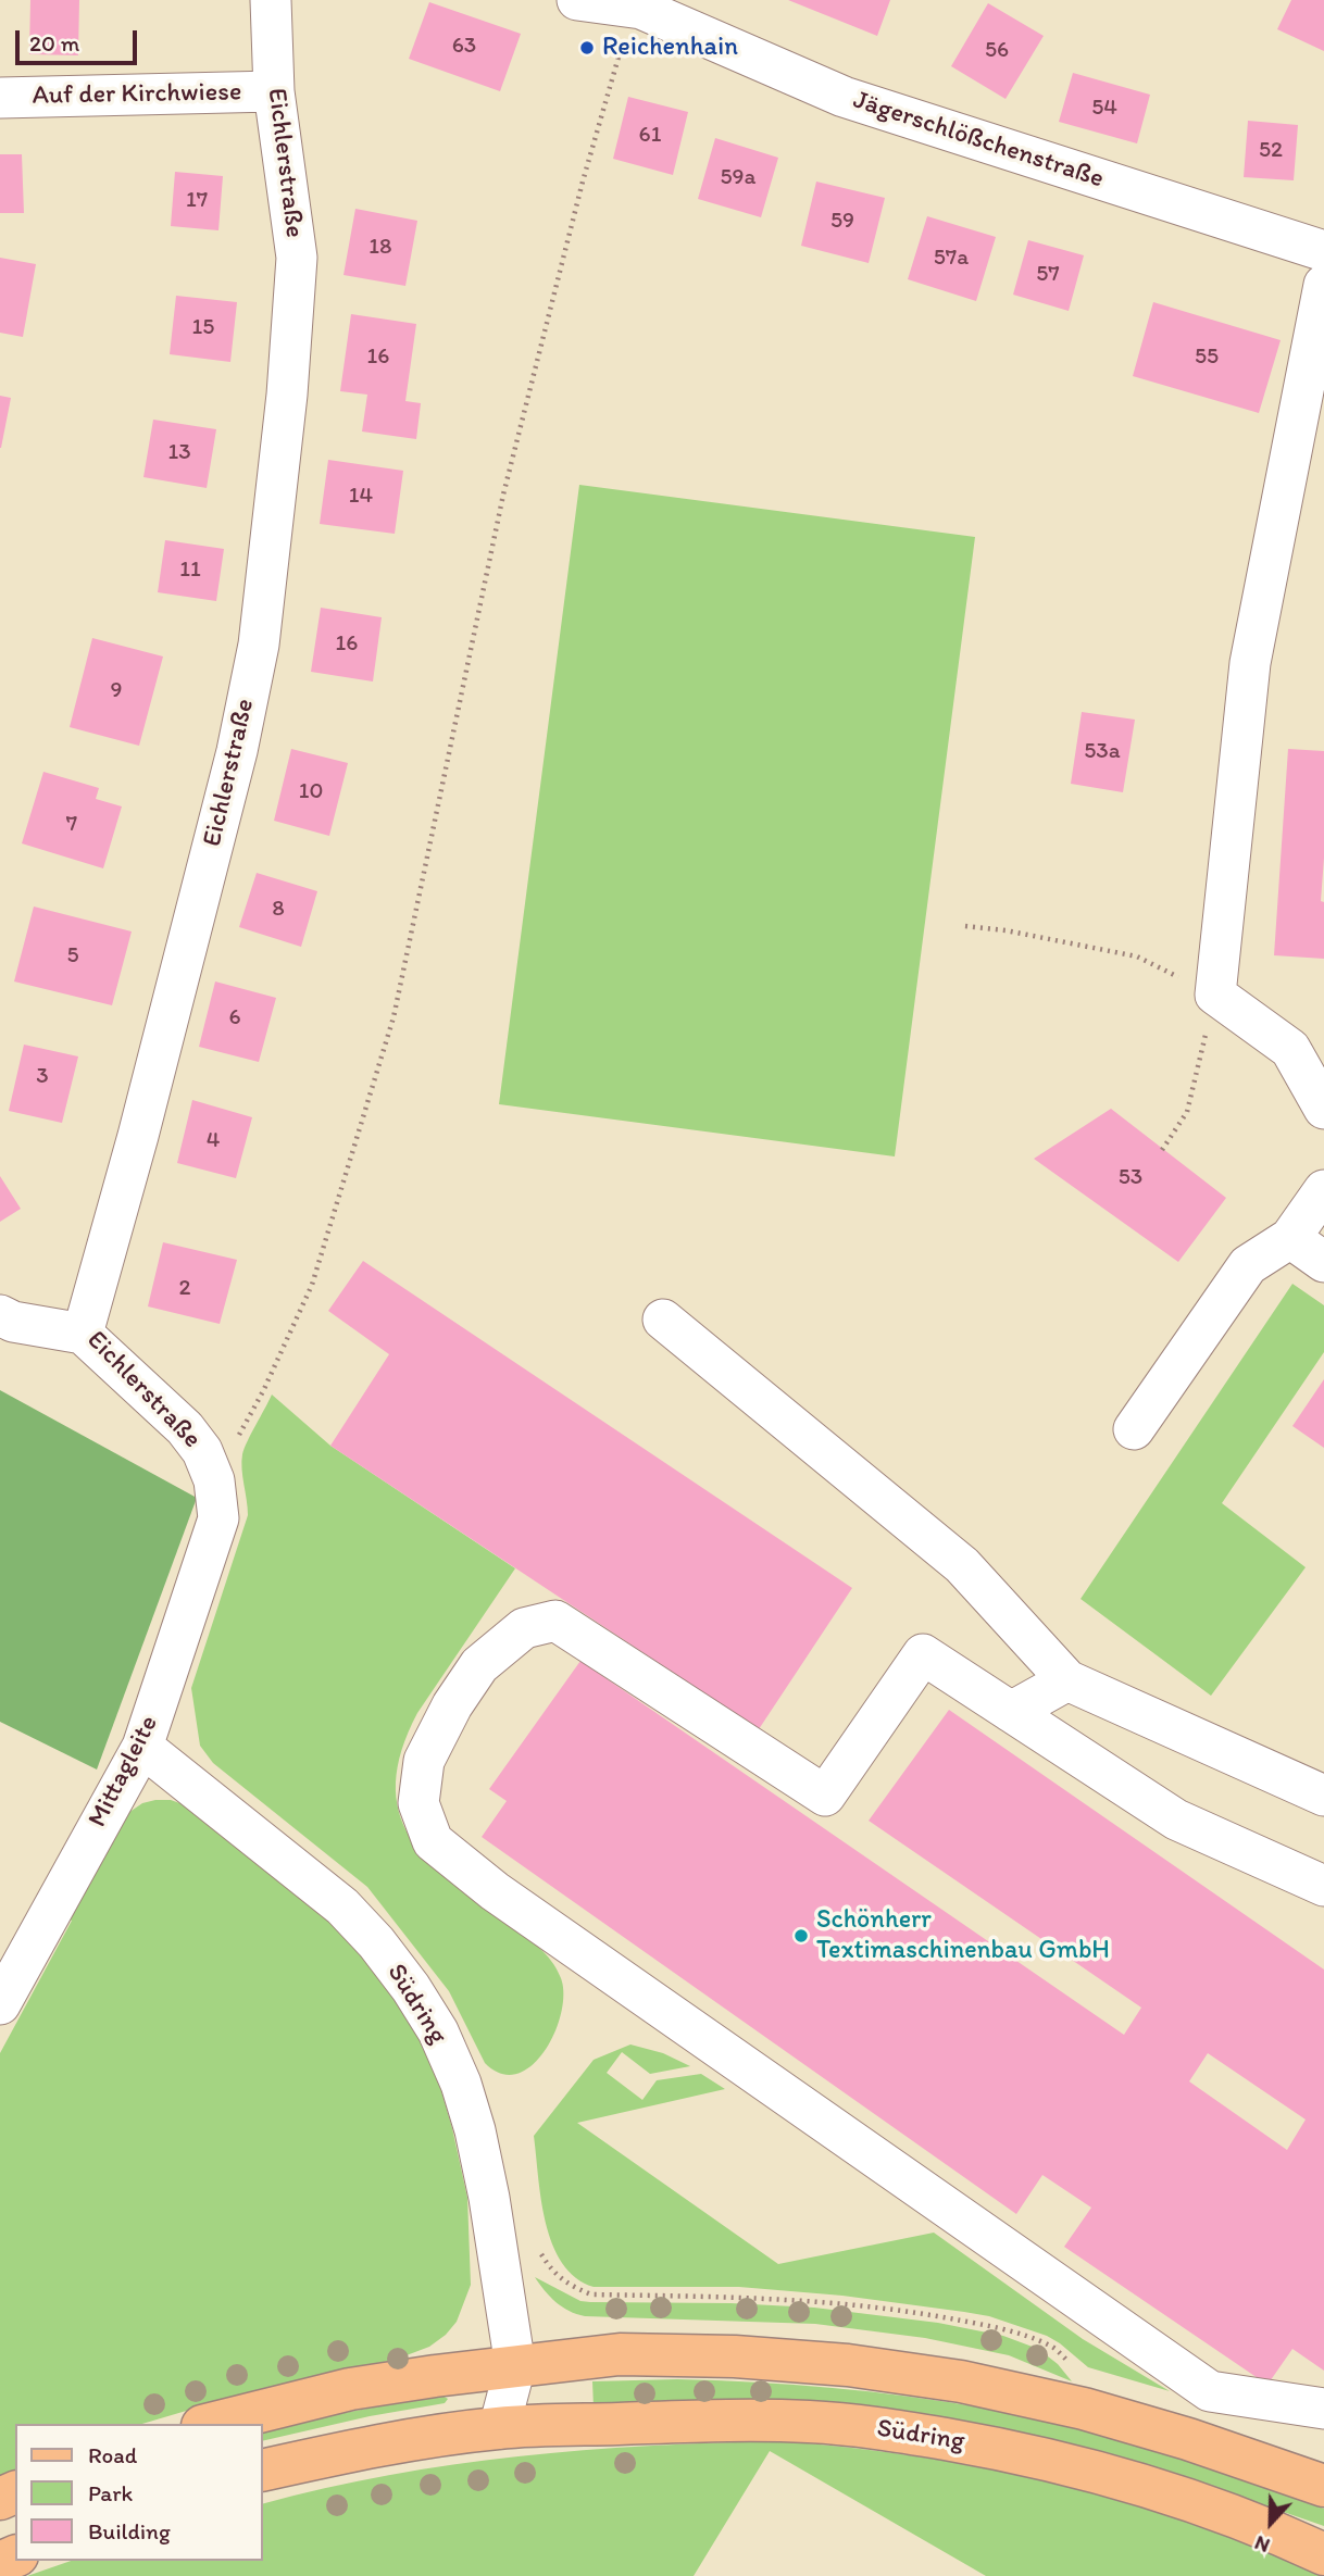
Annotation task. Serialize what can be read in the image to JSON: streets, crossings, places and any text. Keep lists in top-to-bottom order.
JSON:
{
  "streets": {
    "main road": ["Südring"],
    "street": [
      "Auf der Kirchwiese",
      "Jägerschlößchenstraße",
      "Eichlerstraße",
      "Mittagleite"
    ]
  },
  "crossings": [
    ["Auf der Kirchwiese", "Eichlerstraße"],
    ["Eichlerstraße", "Mittagleite"],
    ["Mittagleite", "Südring"]
  ],
  "places": ["Reichenhain", "Schönherr Textimaschinenbau GmbH"],
  "house_numbers": [
    "63",
    "56",
    "54",
    "61",
    "52",
    "59a",
    "17",
    "59",
    "18",
    "57a",
    "57",
    "15",
    "16",
    "55",
    "13",
    "14",
    "11",
    "16",
    "9",
    "53a",
    "10",
    "7",
    "8",
    "5",
    "6",
    "3",
    "4",
    "53",
    "2"
  ],
  "legend": ["Road", "Park", "Building"],
  "scale_bar": "20 m",
  "north": "bottom"
}
